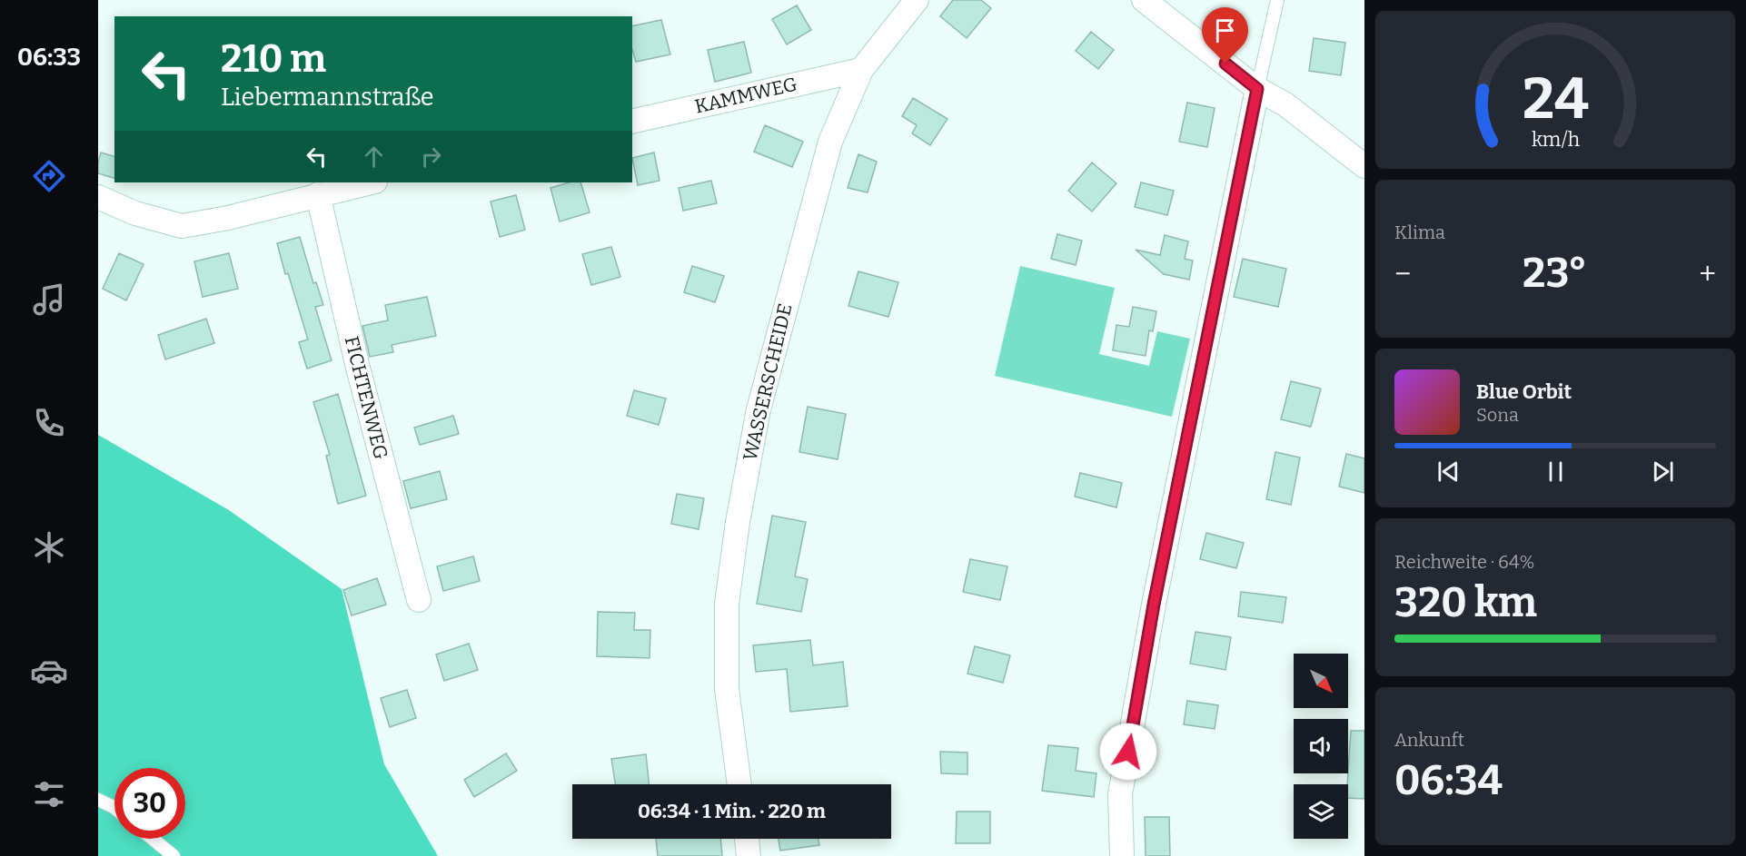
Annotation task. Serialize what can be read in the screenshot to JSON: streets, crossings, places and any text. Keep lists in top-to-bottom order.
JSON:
{
  "streets": {
    "street": ["KAMMWEG", "WASSERSCHEIDE", "FICHTENWEG"]
  },
  "crossings": [
    ["KAMMWEG", "WASSERSCHEIDE"]
  ],
  "north": "bottom right",
  "page": {
    "tabs": "06:33",
    "turn": ["210 m", "Liebermannstraße"],
    "tile": [
      "Klima",
      ["Reichweite · 64%", "320 km"],
      ["Ankunft", "06:34"]
    ],
    "heat": ["−", "23°", "+"],
    "song": ["Blue Orbit", "Sona"],
    "limit": "30",
    "trip": "06:34 · 1 Min. · 220 m",
    "gauge": ["24", "km/h"]
  }
}
